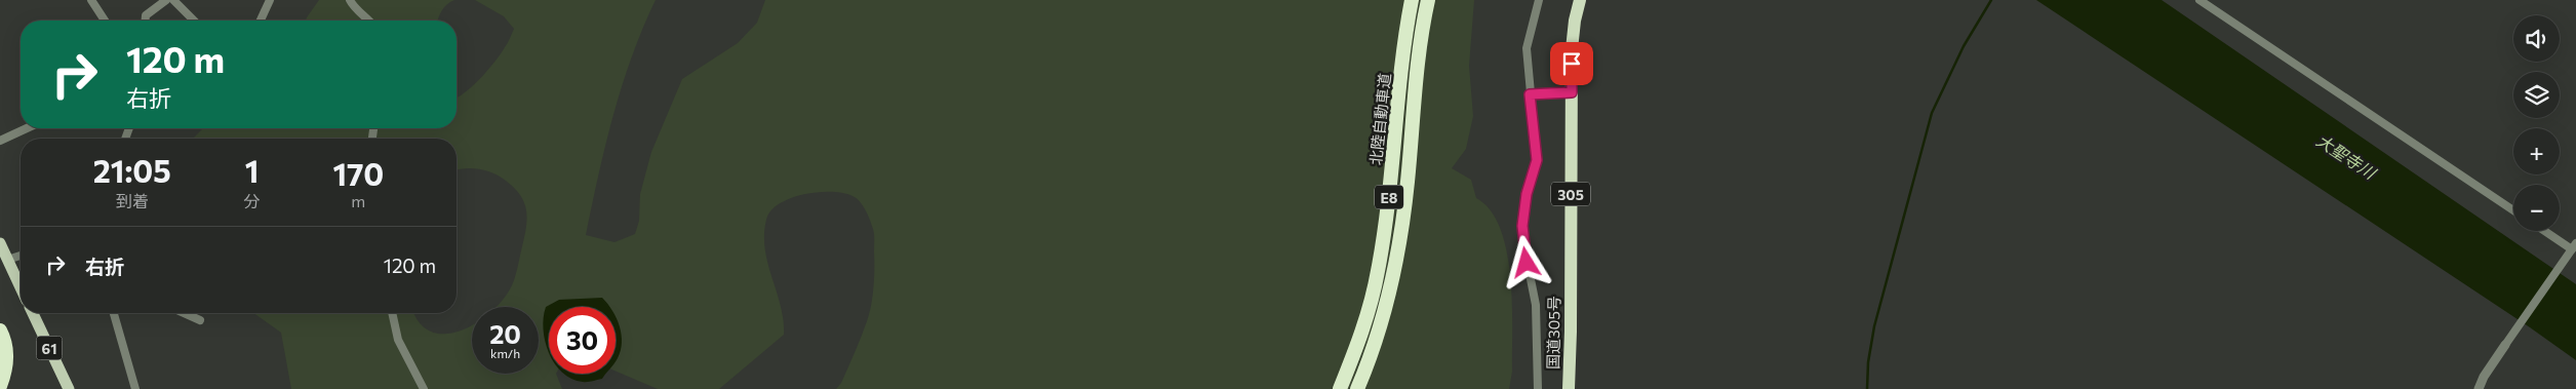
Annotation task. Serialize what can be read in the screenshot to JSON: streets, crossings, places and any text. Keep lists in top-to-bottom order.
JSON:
{
  "streets": {
    "highway": [
      "北陸自動車道",
      "305",
      "E8",
      "国道305号"
    ],
    "main road": ["61"]
  },
  "water": ["大聖寺川"],
  "page": {
    "map_buttons": ["+", "−"],
    "turn": ["120 m", "右折"],
    "eta": [
      "21:05",
      "到着",
      "1",
      "分",
      "170",
      "m"
    ],
    "list": [
      {
        "name": "右折",
        "value": "120 m"
      }
    ],
    "speed": "20 km/h",
    "limit": "30"
  }
}
